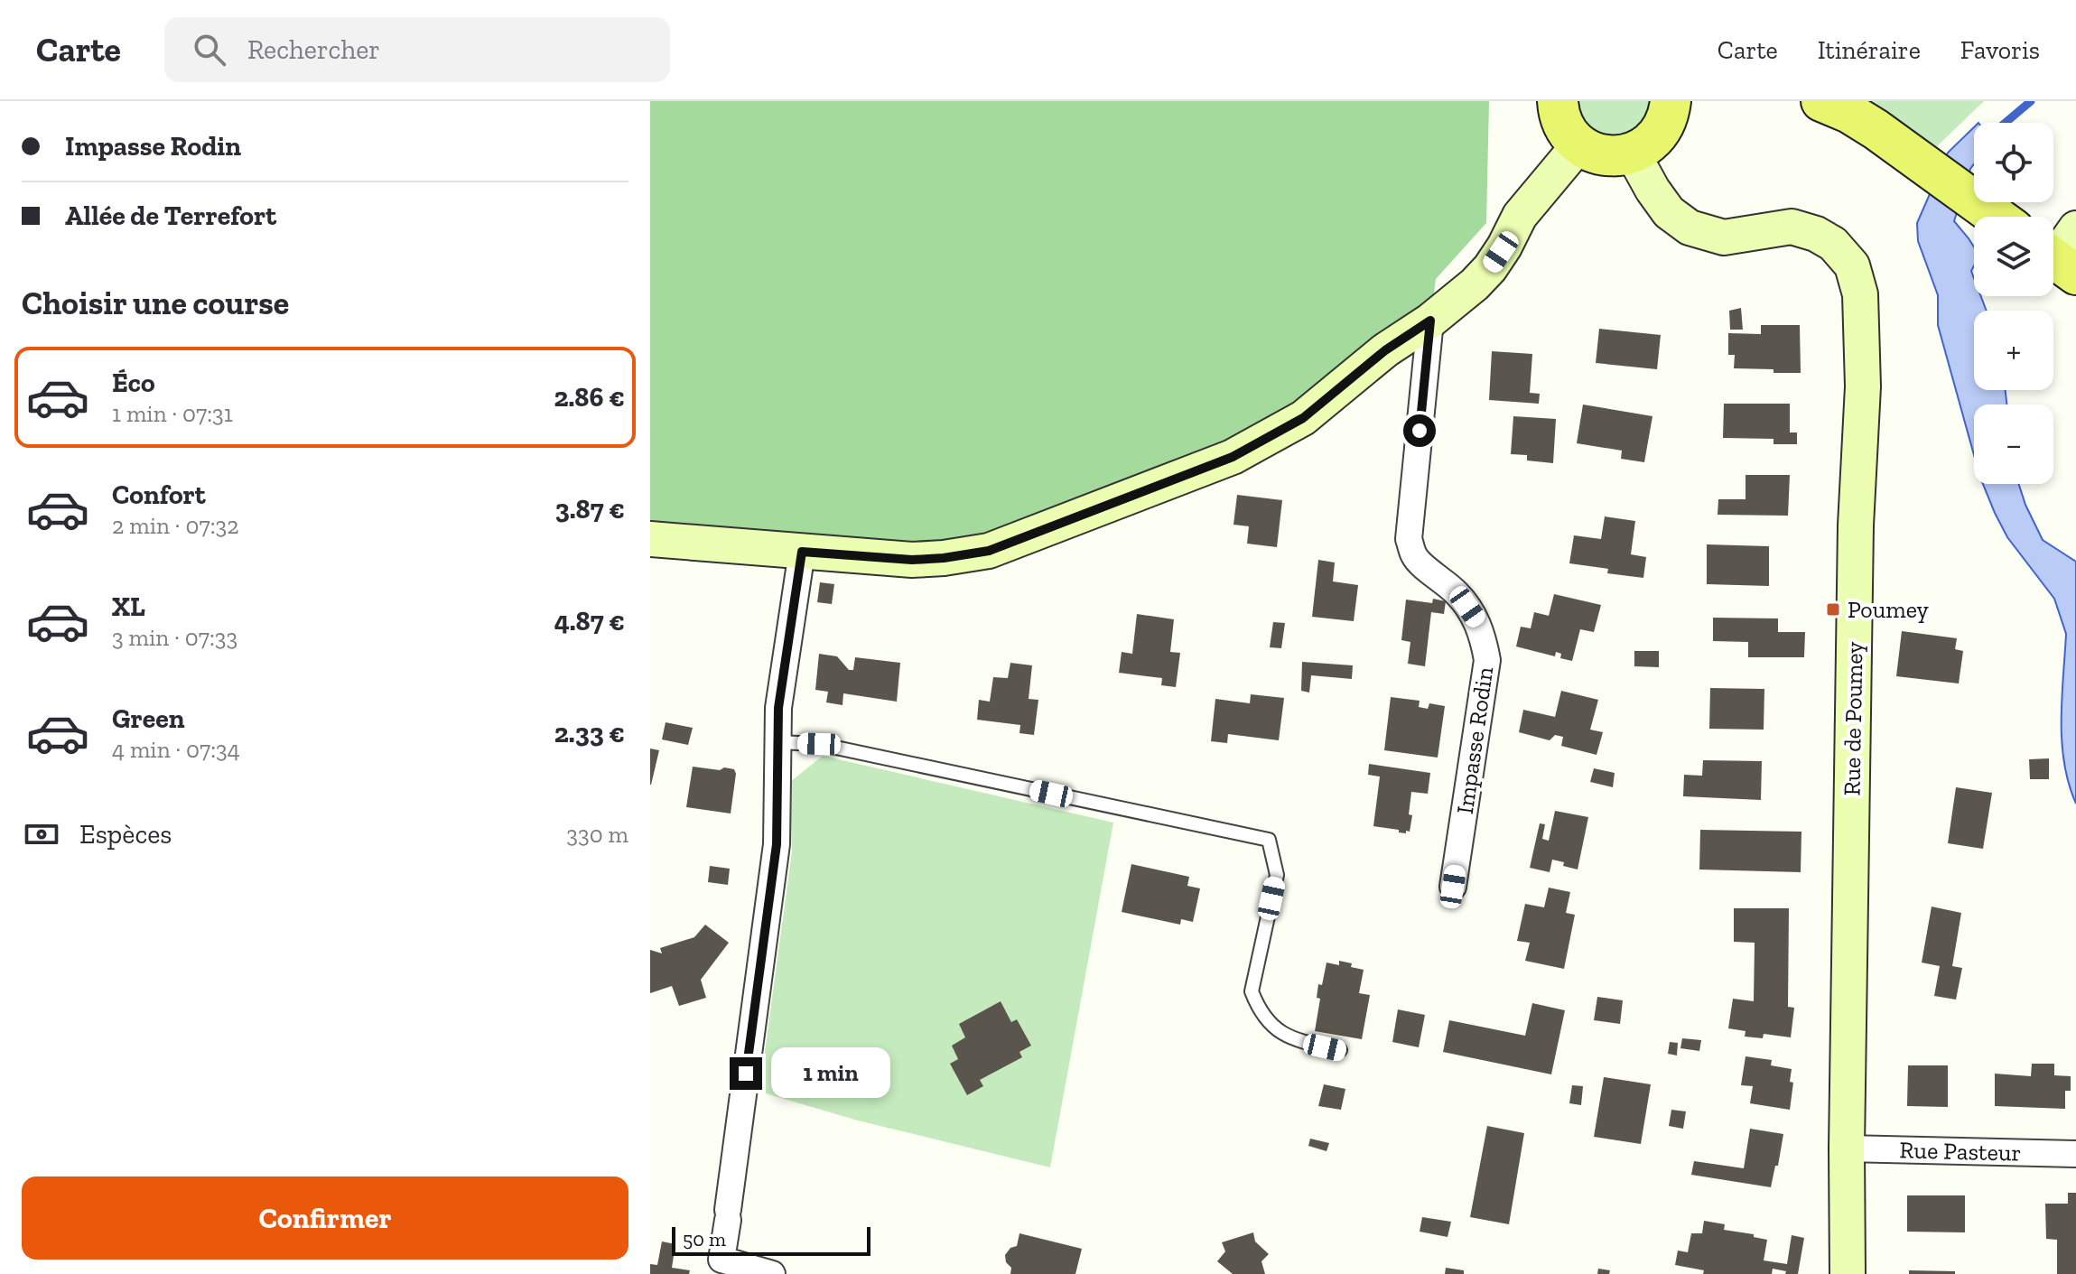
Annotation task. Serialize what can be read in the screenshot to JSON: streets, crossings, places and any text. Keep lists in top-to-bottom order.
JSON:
{
  "streets": {
    "street": ["Rue de Poumey", "Impasse Rodin", "Rue Pasteur"]
  },
  "crossings": [
    ["Rue de Poumey", "Rue Pasteur"]
  ],
  "places": {
    "transit": ["Poumey"]
  },
  "scale_bar": "50 m",
  "page": {
    "header": "Carte",
    "search": "Rechercher",
    "nav": ["Carte", "Itinéraire", "Favoris"],
    "banner": ["Impasse Rodin", "Allée de Terrefort"],
    "map_buttons": ["+", "−"],
    "heading": "Choisir une course",
    "list": [
      {
        "name": "Éco",
        "note": "1 min · 07:31",
        "value": "2.86 €"
      },
      {
        "name": "Confort",
        "note": "2 min · 07:32",
        "value": "3.87 €"
      },
      {
        "name": "XL",
        "note": "3 min · 07:33",
        "value": "4.87 €"
      },
      {
        "name": "Green",
        "note": "4 min · 07:34",
        "value": "2.33 €"
      }
    ],
    "pay": ["Espèces", "330 m"],
    "bubble": "1 min",
    "buttons": "Confirmer",
    "scale": "50 m"
  }
}
